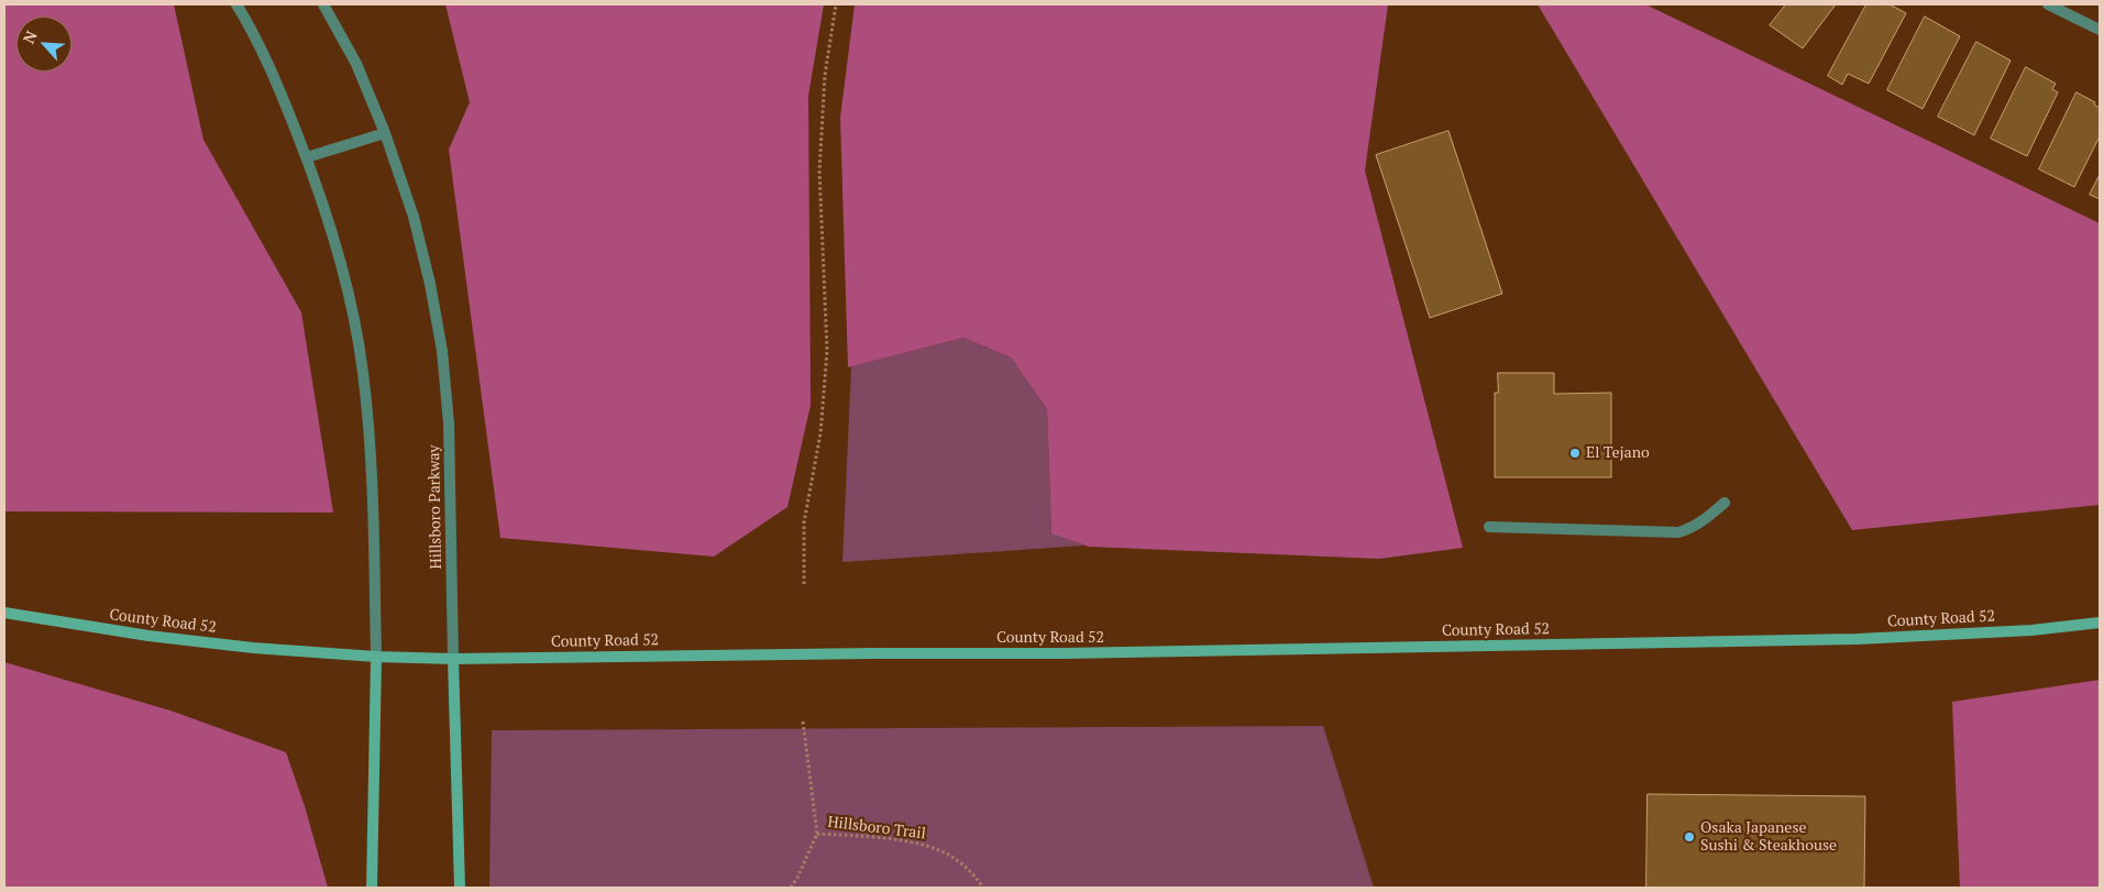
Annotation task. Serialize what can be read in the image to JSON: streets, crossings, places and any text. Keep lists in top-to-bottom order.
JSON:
{
  "streets": {
    "main road": ["Hillsboro Parkway", "County Road 52"],
    "path": ["Hillsboro Trail"]
  },
  "crossings": [
    ["Hillsboro Parkway", "County Road 52"]
  ],
  "places": ["El Tejano", "Osaka Japanese Sushi & Steakhouse"],
  "north": "top left"
}
